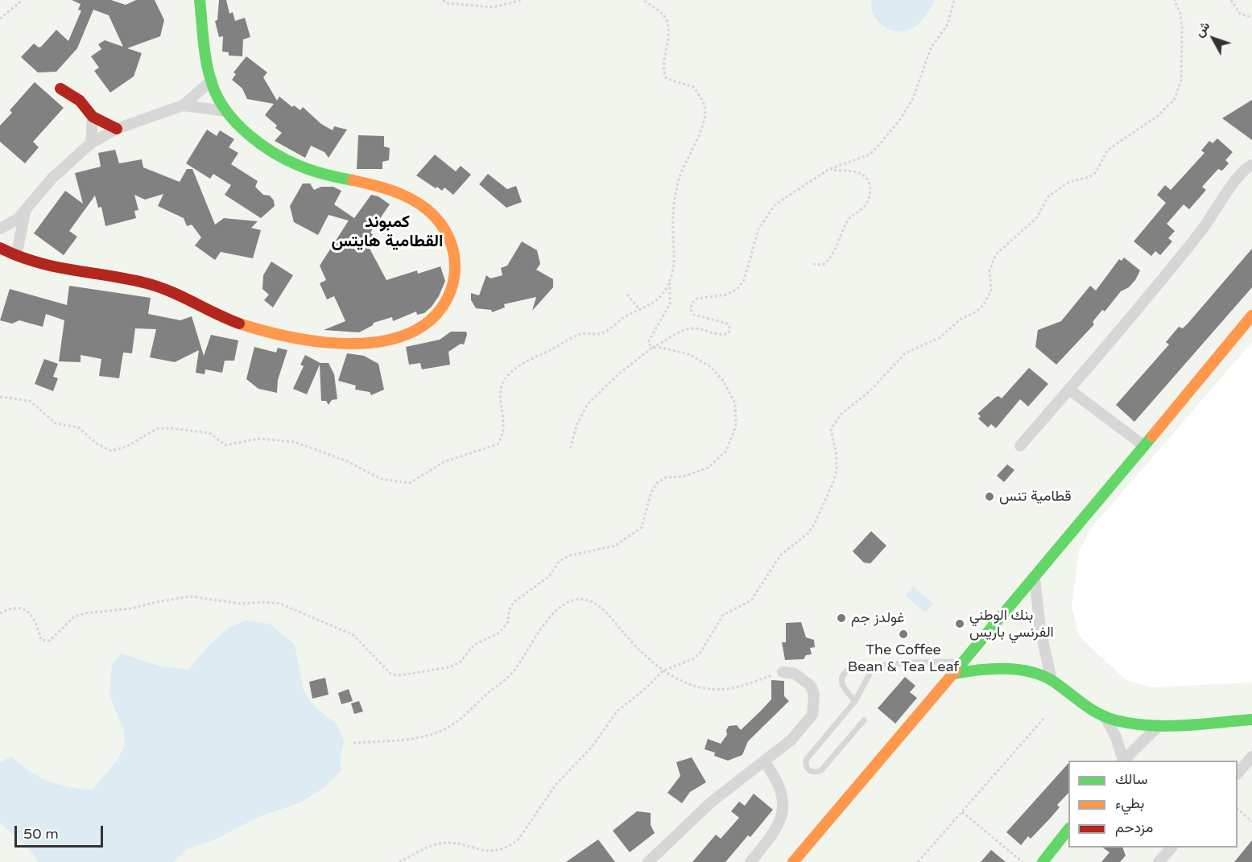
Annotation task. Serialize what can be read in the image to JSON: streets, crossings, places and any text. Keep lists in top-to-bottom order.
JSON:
{
  "districts": ["كمبوند القطامية هايتس"],
  "places": [
    "قطامية تنس",
    "غولدز جم",
    "بنك الوطني الفرنسي باريس",
    "The Coffee Bean & Tea Leaf"
  ],
  "legend": ["سالك", "بطيء", "مزدحم"],
  "scale_bar": "50 m",
  "north": "top left"
}
